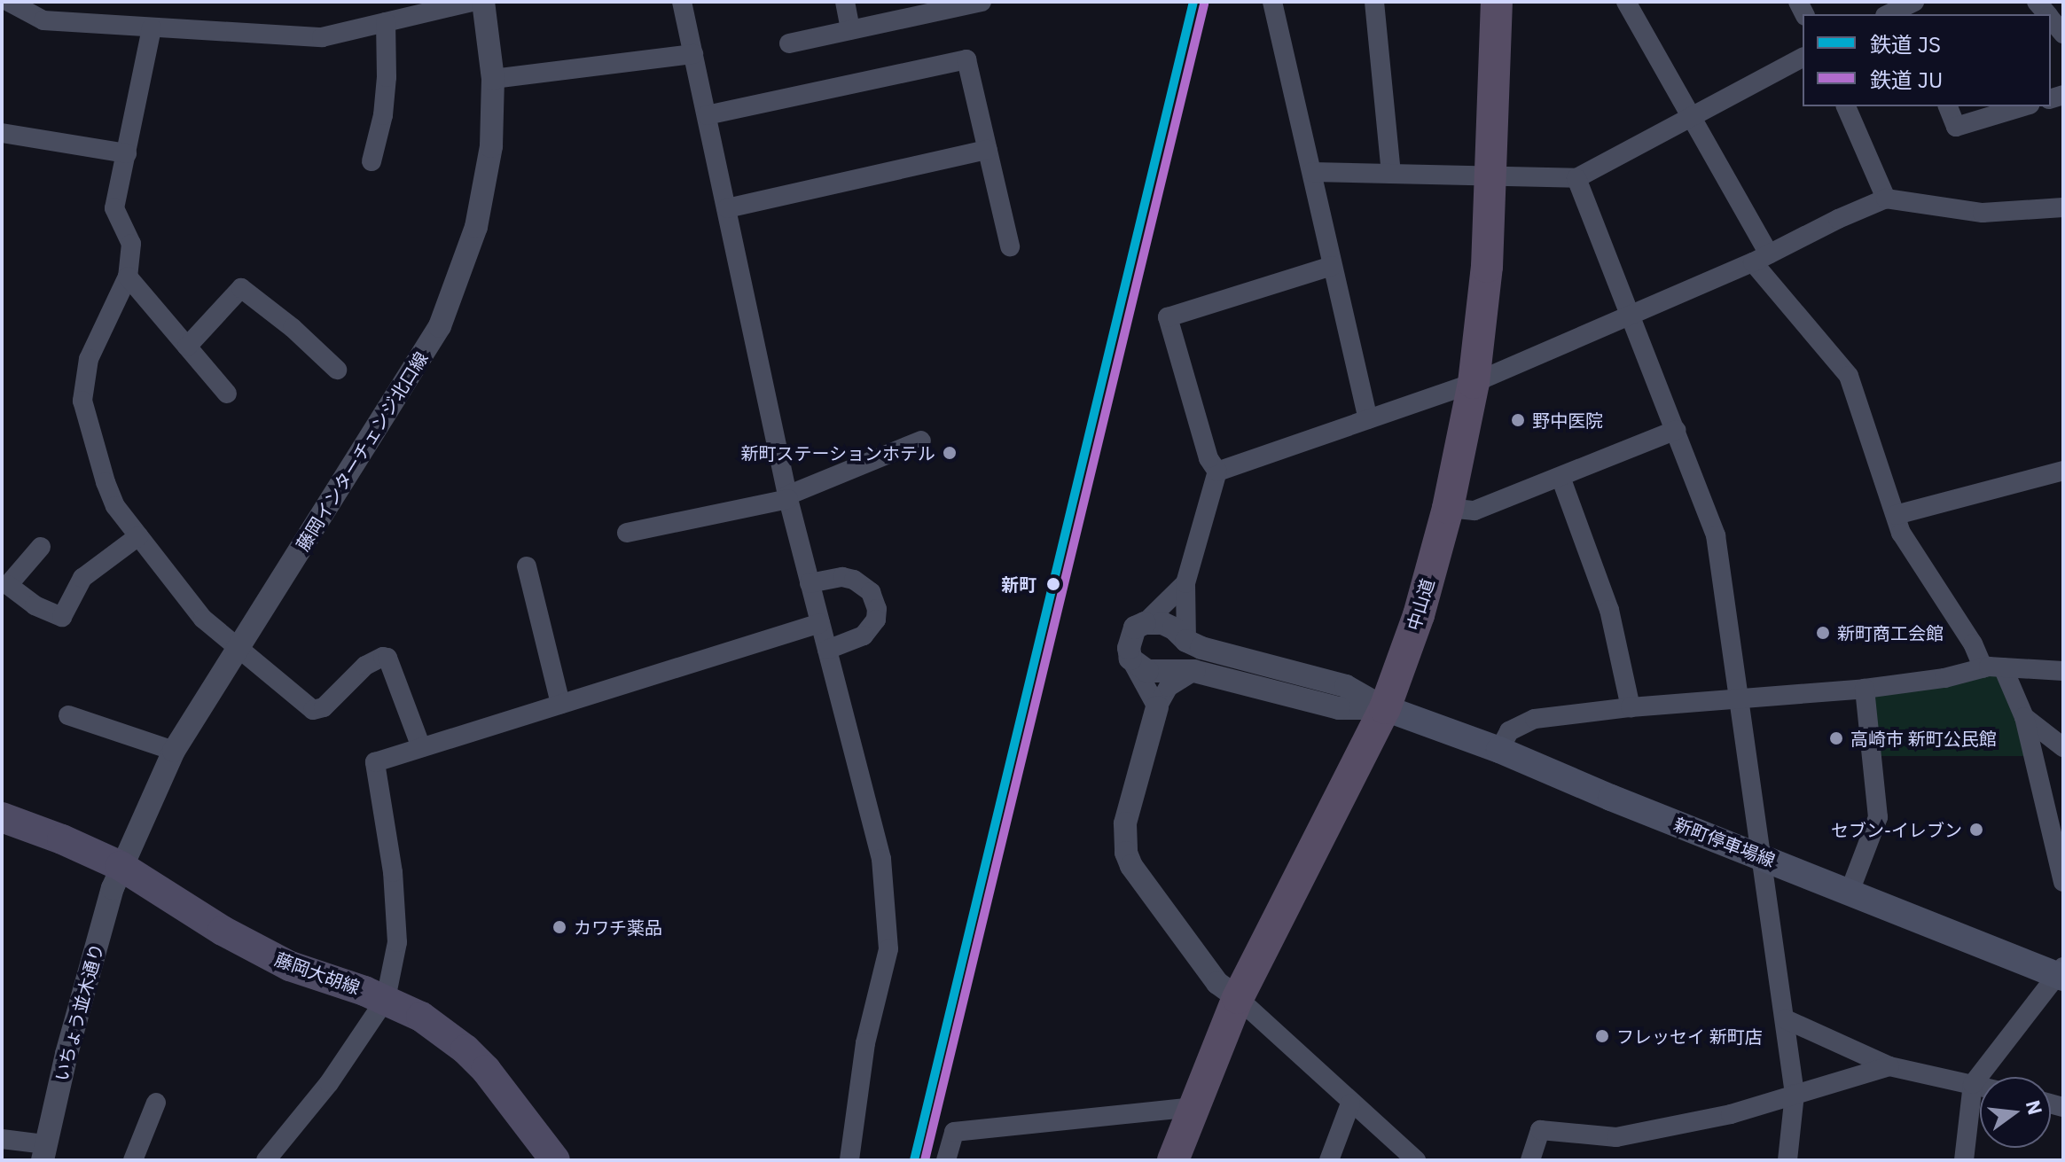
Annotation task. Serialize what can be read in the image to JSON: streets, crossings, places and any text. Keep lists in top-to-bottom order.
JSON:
{
  "streets": {
    "highway": ["中山道"],
    "main road": ["新町停車場線", "藤岡大胡線"],
    "street": ["藤岡インターチェンジ北口線", "いちょう並木通り"]
  },
  "crossings": [
    ["藤岡インターチェンジ北口線", "藤岡大胡線"],
    ["藤岡インターチェンジ北口線", "いちょう並木通り"],
    ["中山道", "新町停車場線"],
    ["藤岡大胡線", "いちょう並木通り"]
  ],
  "places": [
    "野中医院",
    "新町ステーションホテル",
    "新町",
    "新町商工会館",
    "高崎市 新町公民館",
    "セブン-イレブン",
    "カワチ薬品",
    "フレッセイ 新町店"
  ],
  "lines": ["rail line JS", "rail line JU"],
  "legend": ["鉄道 JS", "鉄道 JU"],
  "north": "right"
}
